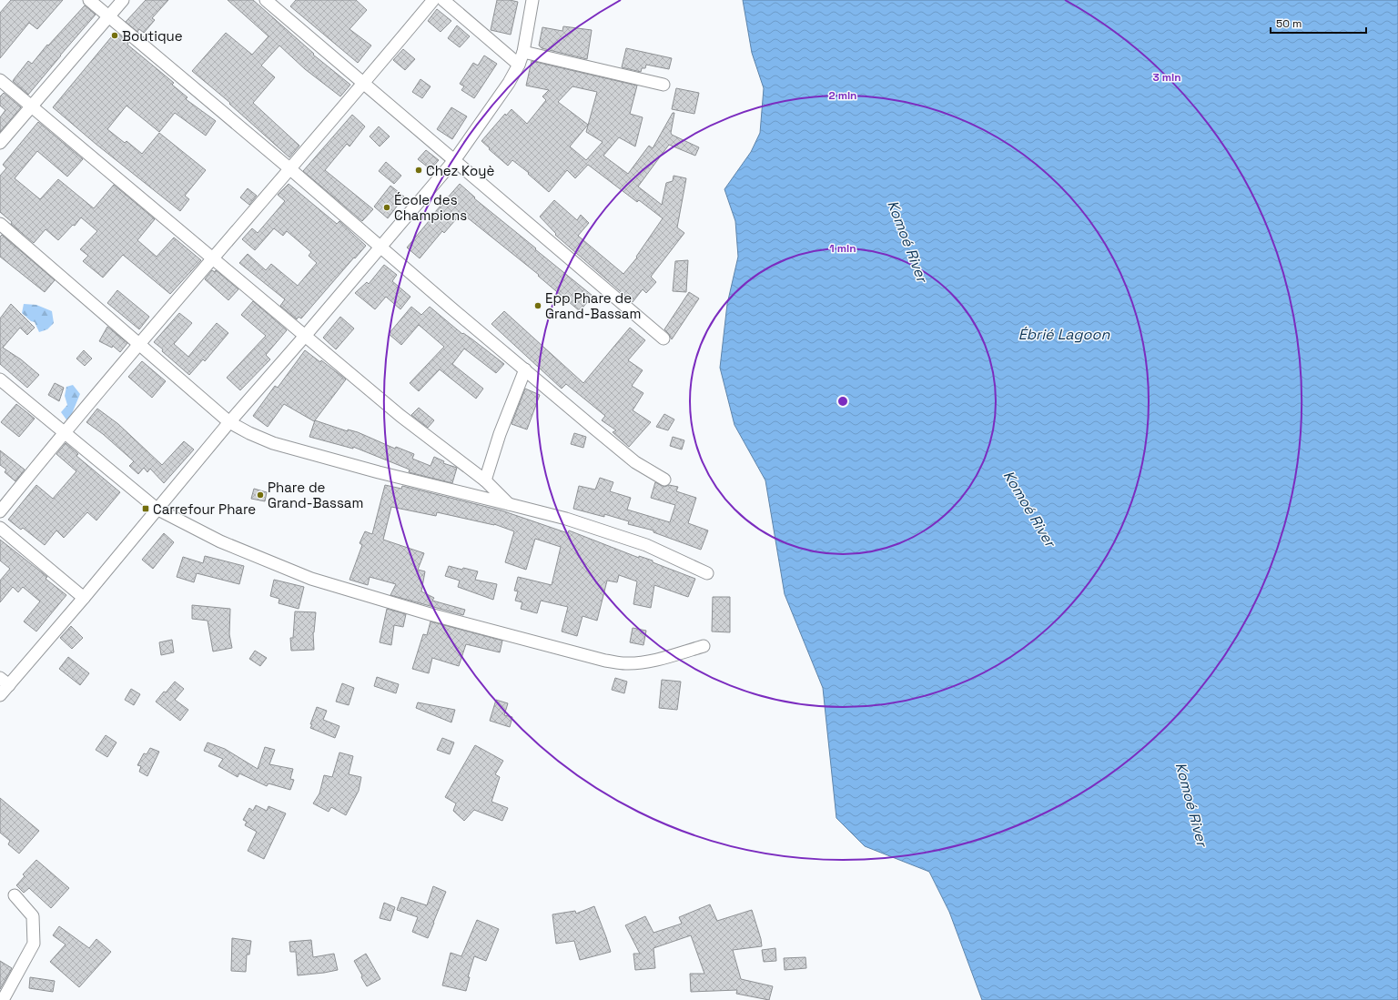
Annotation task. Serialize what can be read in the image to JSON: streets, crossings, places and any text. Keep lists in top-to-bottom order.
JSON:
{
  "water": ["Komoé River", "Ébrié Lagoon"],
  "places": {
    "other": [
      "Boutique",
      "Chez Koyè",
      "École des Champions",
      "Epp Phare de Grand-Bassam",
      "Phare de Grand-Bassam"
    ],
    "transit": ["Carrefour Phare"]
  },
  "scale_bar": "50 m",
  "rings": ["3 min", "2 min", "1 min"]
}
